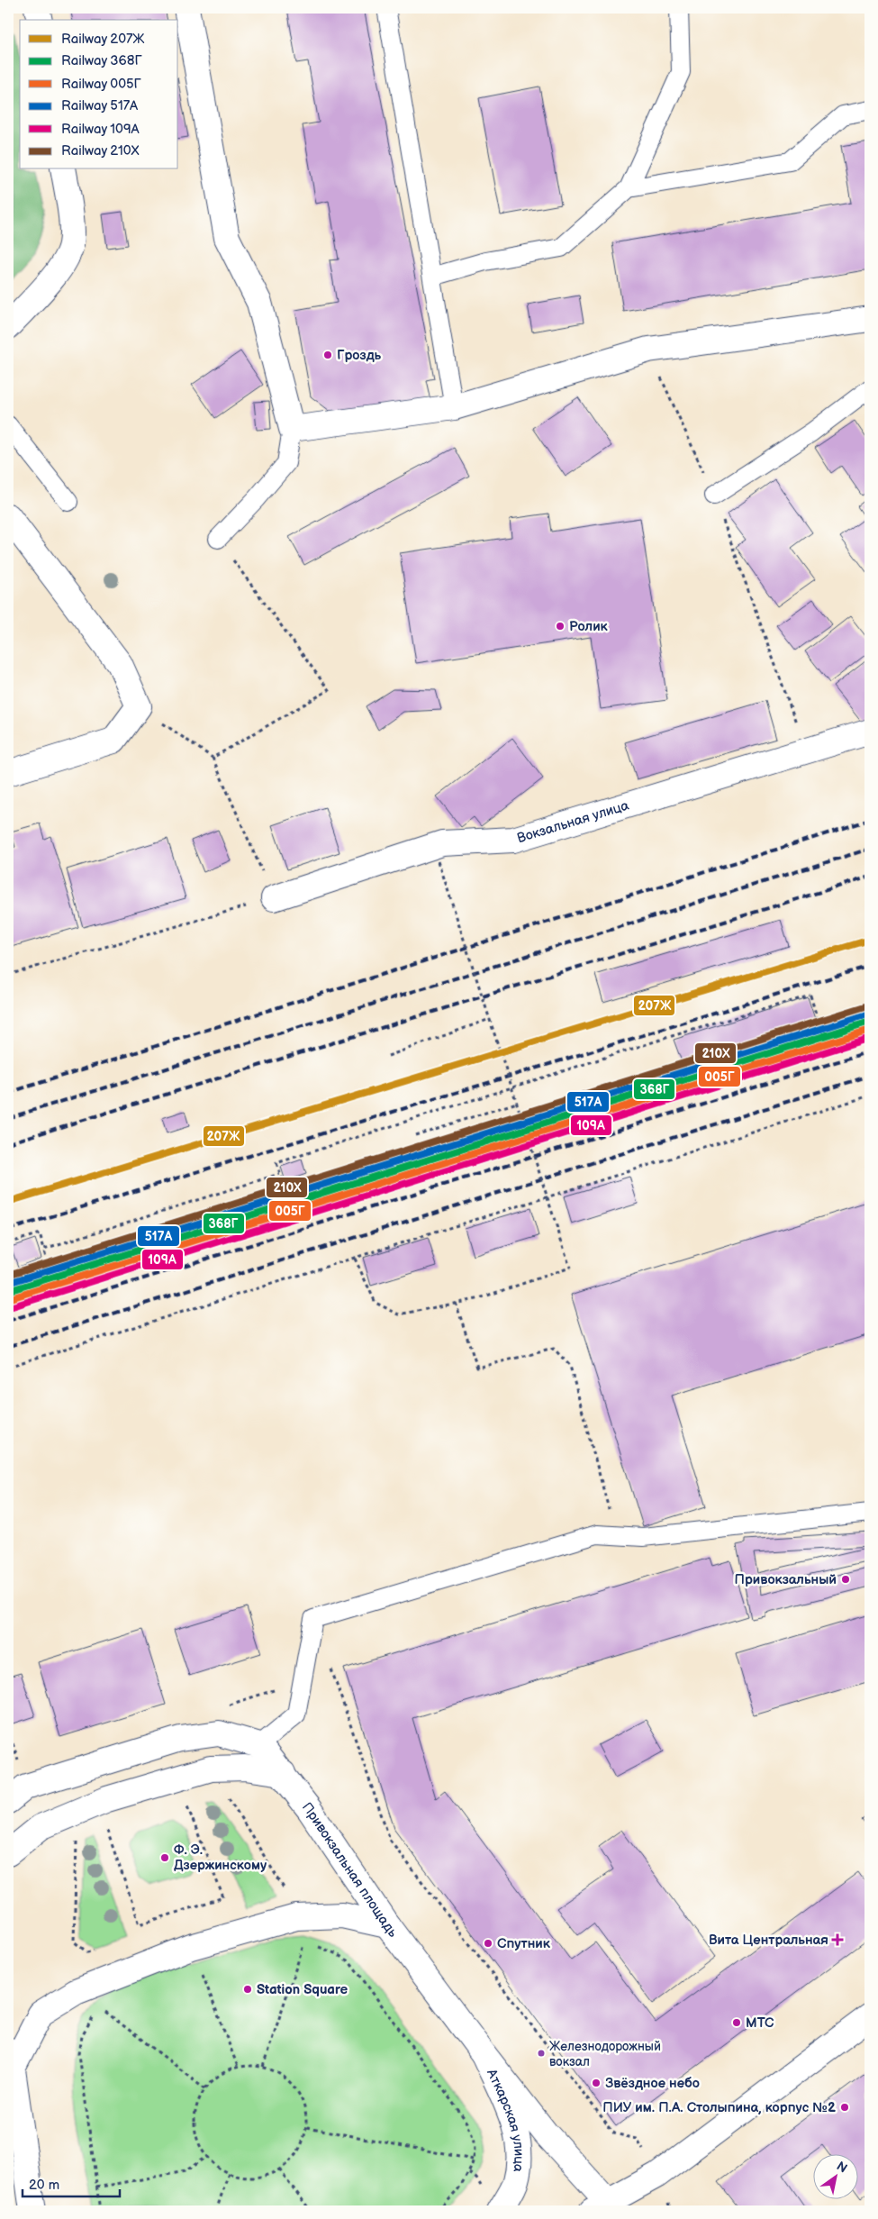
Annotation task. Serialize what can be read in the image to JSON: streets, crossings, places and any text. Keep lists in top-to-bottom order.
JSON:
{
  "streets": {
    "street": ["Вокзальная улица", "Привокзальная площадь", "Аткарская улица"]
  },
  "crossings": [
    ["Привокзальная площадь", "Аткарская улица"]
  ],
  "places": {
    "other": [
      "Гроздь",
      "Ролик",
      "Привокзальный",
      "Ф. Э. Дзержинскому",
      "Спутник",
      "Station Square",
      "МТС",
      "Железнодорожный вокзал",
      "Звёздное небо",
      "ПИУ им. П.А. Столыпина, корпус №2"
    ],
    "health": ["Вита Центральная"]
  },
  "lines": [
    "rail line 207Ж",
    "rail line 210Х",
    "rail line 517А",
    "rail line 368Г",
    "rail line 005Г",
    "rail line 109А"
  ],
  "legend": [
    "Railway 207Ж",
    "Railway 368Г",
    "Railway 005Г",
    "Railway 517А",
    "Railway 109А",
    "Railway 210Х"
  ],
  "scale_bar": "20 m",
  "north": "top right"
}
